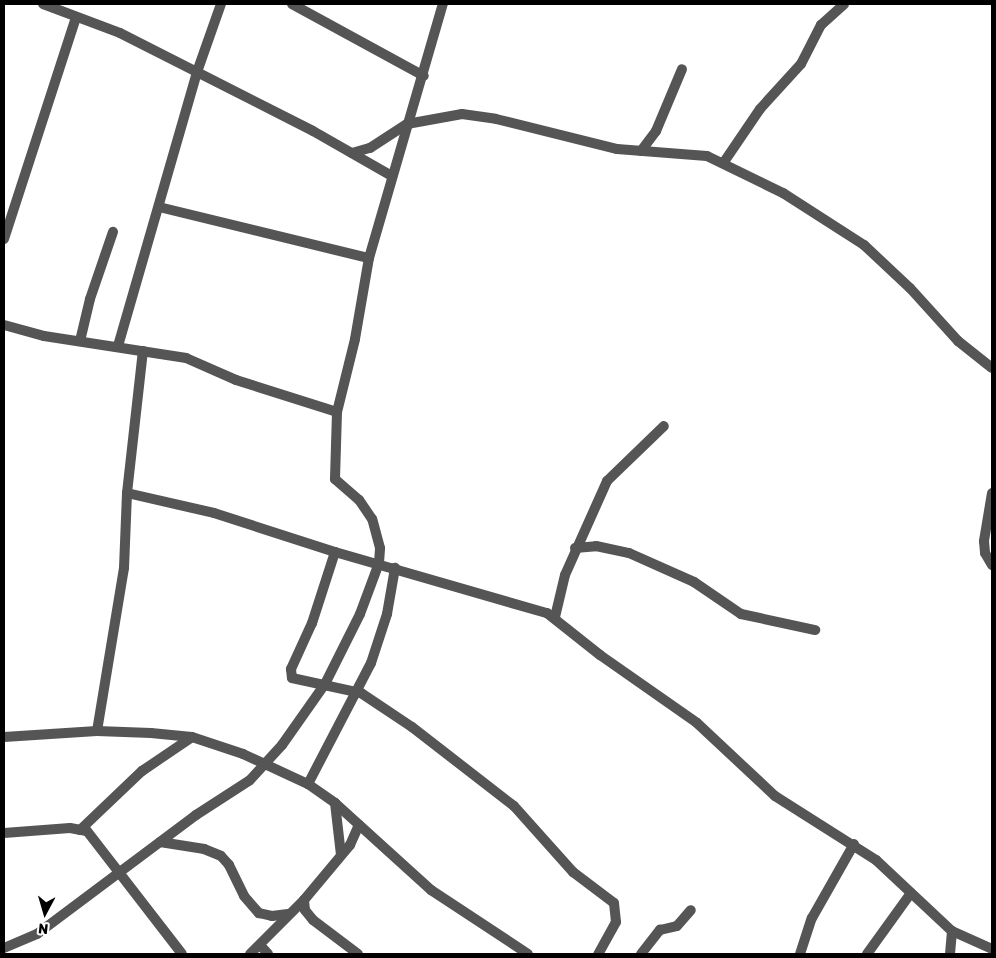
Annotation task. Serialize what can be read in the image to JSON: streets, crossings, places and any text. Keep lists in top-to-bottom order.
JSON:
{
  "north": "bottom"
}
